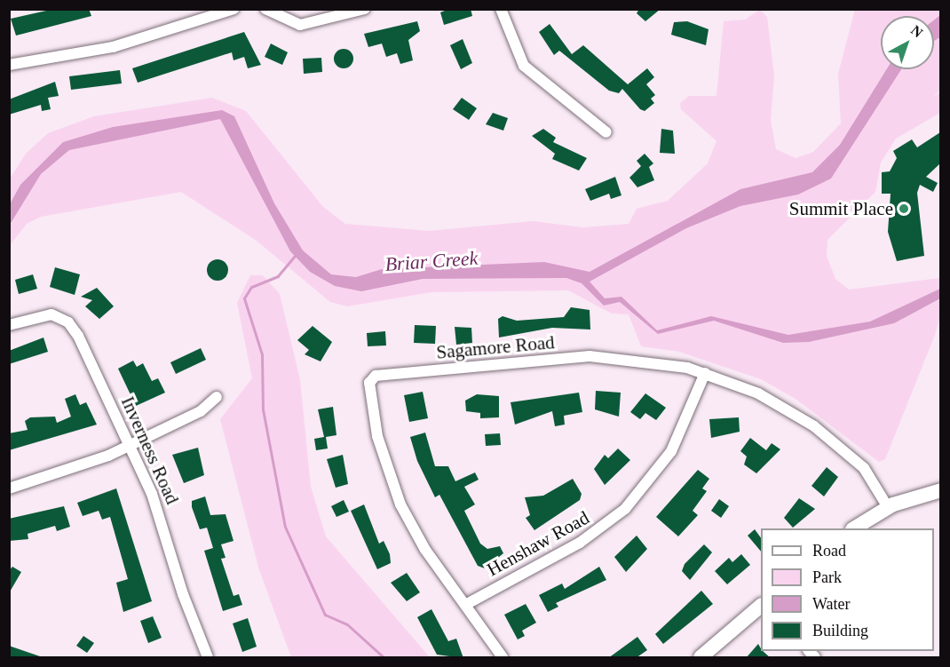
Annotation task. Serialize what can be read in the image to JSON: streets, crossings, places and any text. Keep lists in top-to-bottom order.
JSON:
{
  "streets": {
    "street": ["Sagamore Road", "Inverness Road", "Henshaw Road"]
  },
  "crossings": [
    ["Sagamore Road", "Henshaw Road"]
  ],
  "water": ["Briar Creek"],
  "places": ["Summit Place"],
  "legend": [
    "Road",
    "Park",
    "Water",
    "Building"
  ],
  "north": "top right"
}
